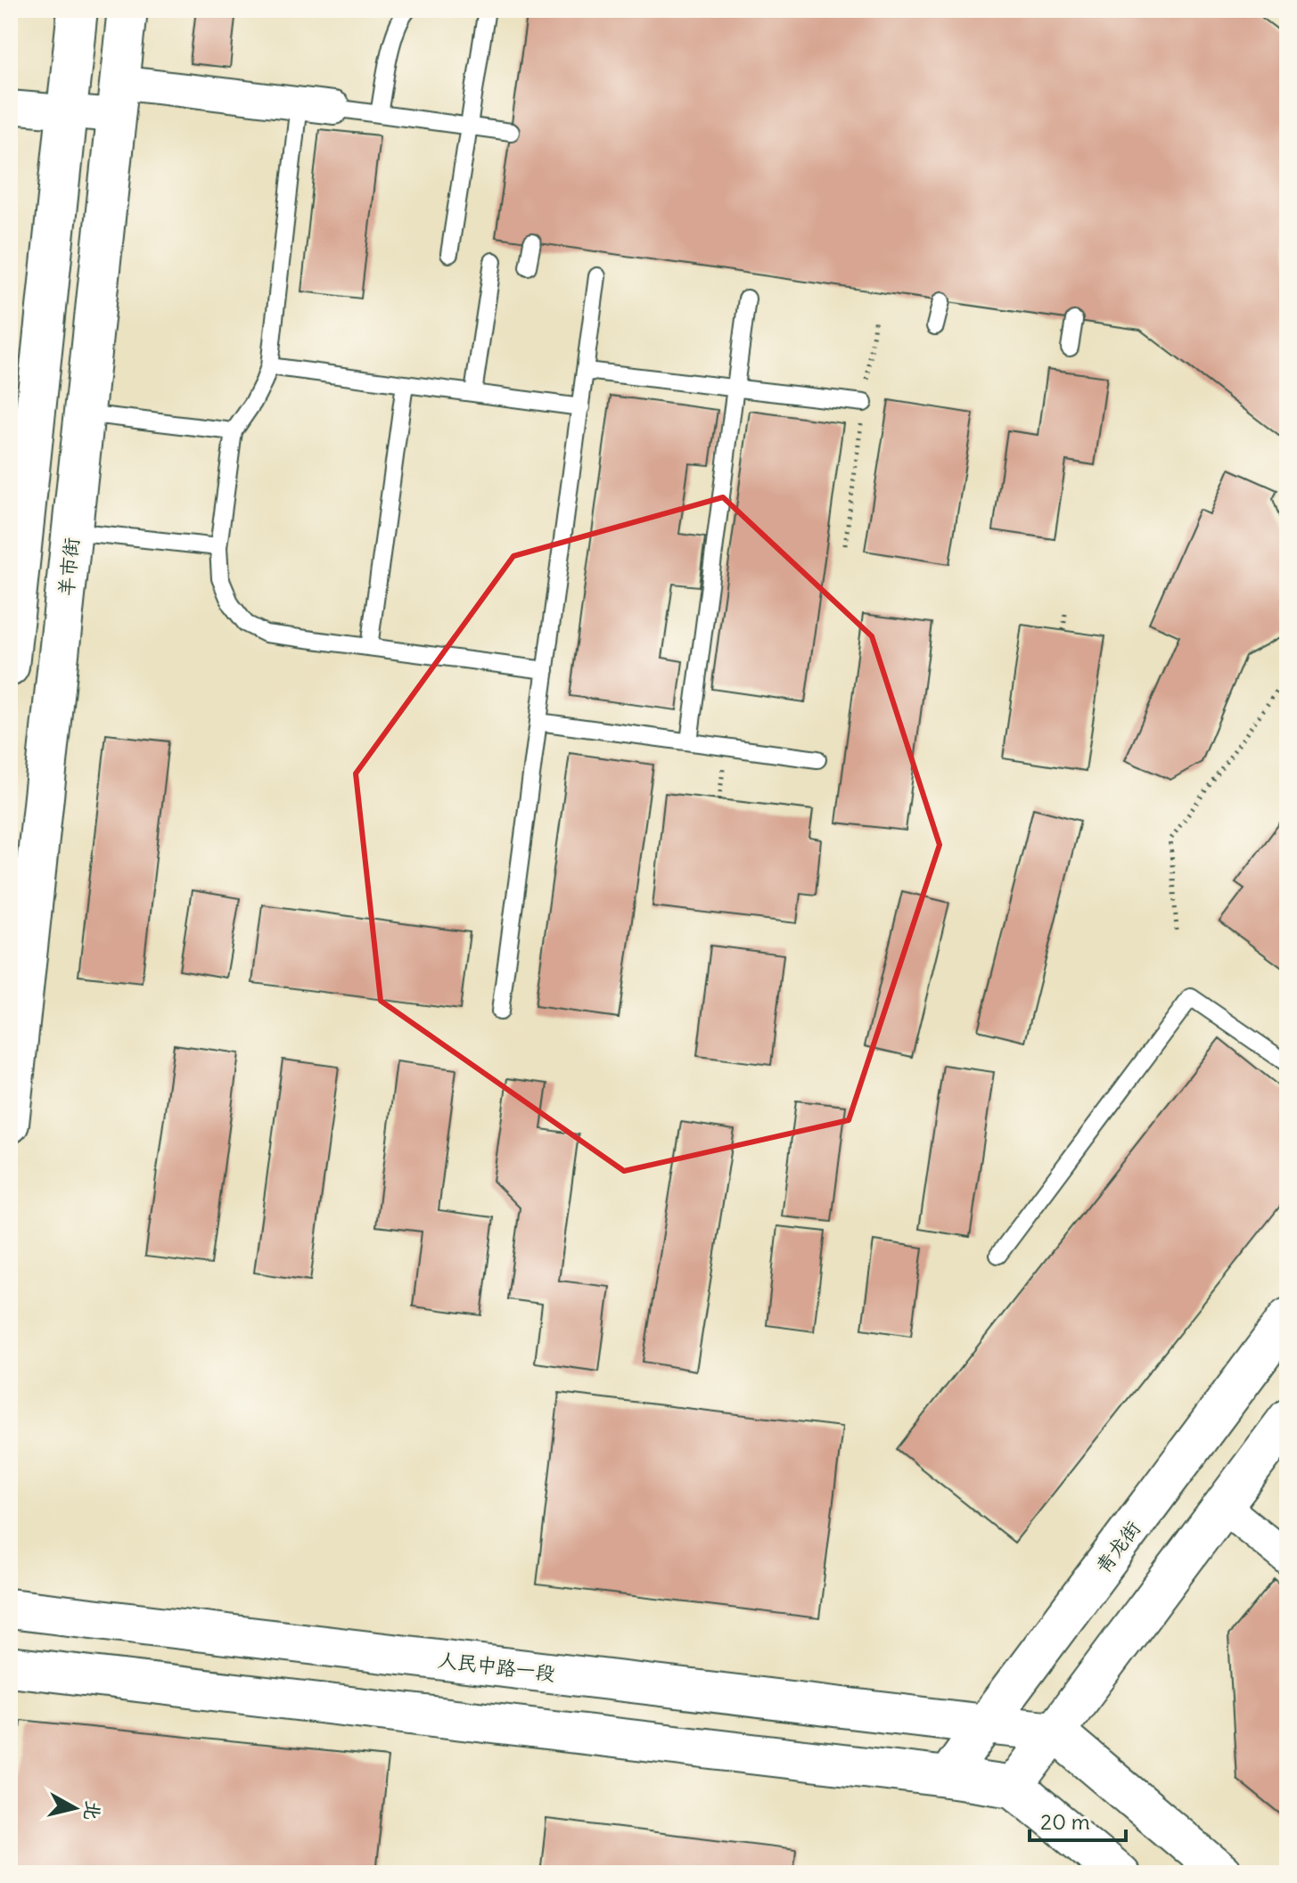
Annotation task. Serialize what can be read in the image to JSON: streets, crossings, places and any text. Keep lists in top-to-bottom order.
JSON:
{
  "streets": {
    "main road": ["羊市街", "青龙街", "人民中路一段"]
  },
  "crossings": [
    ["青龙街", "人民中路一段"]
  ],
  "scale_bar": "20 m",
  "north": "right"
}
